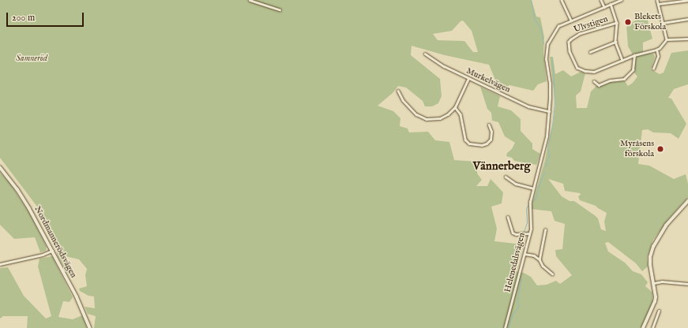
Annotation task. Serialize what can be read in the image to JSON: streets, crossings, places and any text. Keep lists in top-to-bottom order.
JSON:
{
  "streets": {
    "main road": ["Nordmannerödsvägen"],
    "street": ["Ulvstigen", "Murkelvägen", "Helenedalsvägen"]
  },
  "crossings": [
    ["Ulvstigen", "Helenedalsvägen"],
    ["Murkelvägen", "Helenedalsvägen"]
  ],
  "districts": ["Vännerberg"],
  "parks": ["Samneröd"],
  "places": ["Blekets Förskola", "Myråsens förskola"],
  "scale_bar": "200 m"
}
